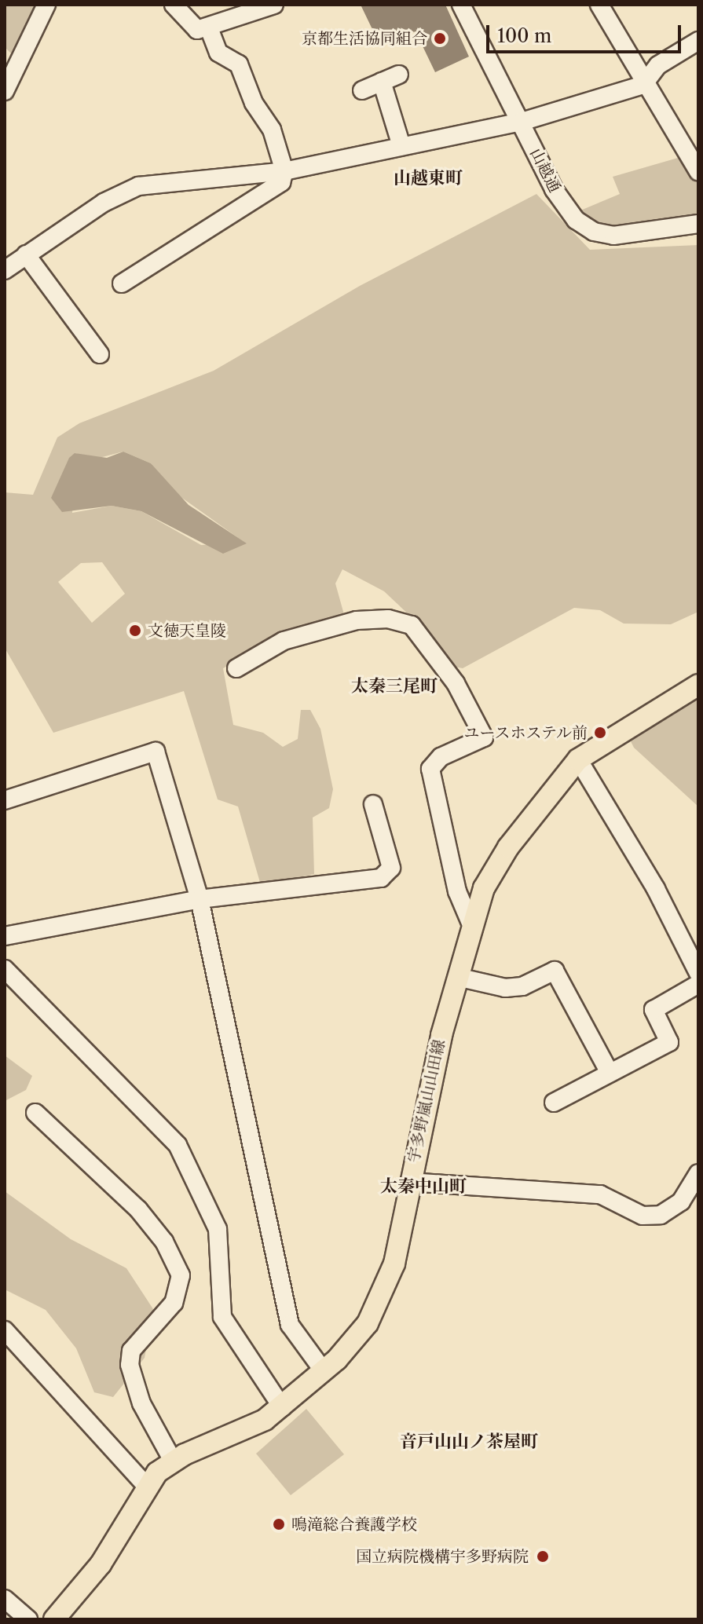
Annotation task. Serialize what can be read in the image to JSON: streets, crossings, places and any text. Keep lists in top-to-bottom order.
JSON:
{
  "streets": {
    "main road": ["宇多野嵐山山田線"],
    "street": ["山越通"]
  },
  "districts": [
    "山越東町",
    "太秦三尾町",
    "太秦中山町",
    "音戸山山ノ茶屋町"
  ],
  "places": [
    "京都生活協同組合",
    "文徳天皇陵",
    "ユースホステル前",
    "鳴滝総合養護学校",
    "国立病院機構宇多野病院"
  ],
  "scale_bar": "100 m"
}
